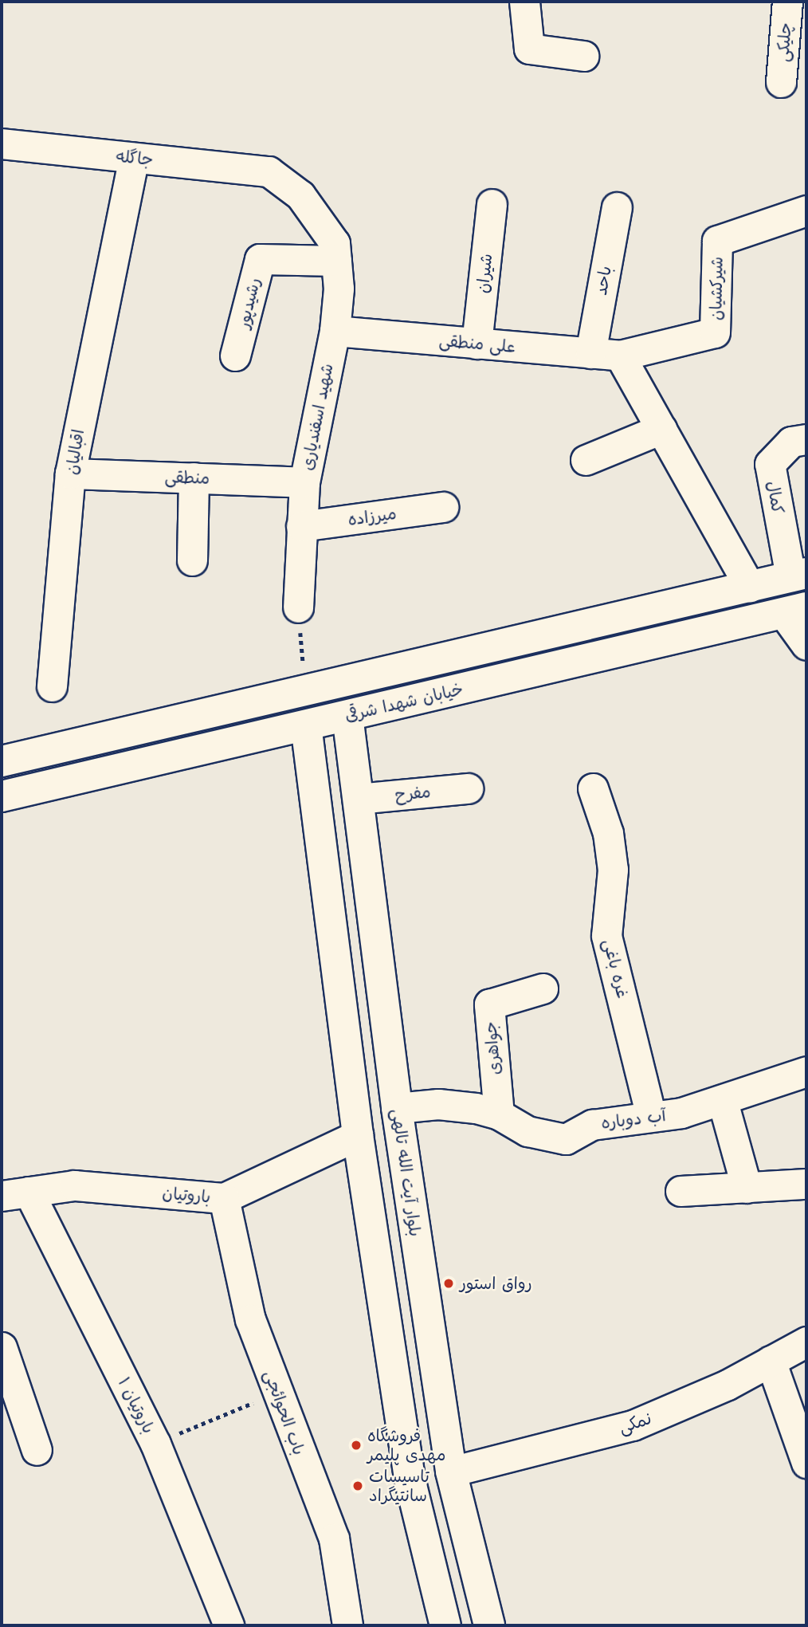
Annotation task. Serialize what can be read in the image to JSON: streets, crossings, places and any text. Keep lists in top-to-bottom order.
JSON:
{
  "streets": {
    "main road": ["خیابان شهدا شرقی", "بلوار آیت الله تالهی"],
    "street": [
      "چلیکی",
      "جاگله",
      "شیران",
      "باحد",
      "شیرکشیان",
      "رشیدپور",
      "علی منطقی",
      "شهید اسفندیاری",
      "اقبالیان",
      "منطقی",
      "کمال",
      "میرزاده",
      "مفرح",
      "غره باغی",
      "جواهری",
      "آب دوباره",
      "باروتیان",
      "۱ باروتیان",
      "باب الحوائجی",
      "نمکی"
    ]
  },
  "crossings": [
    ["جاگله", "شهید اسفندیاری"],
    ["جاگله", "اقبالیان"],
    ["شیران", "علی منطقی"],
    ["باحد", "علی منطقی"],
    ["شیرکشیان", "علی منطقی"],
    ["رشیدپور", "شهید اسفندیاری"],
    ["علی منطقی", "شهید اسفندیاری"],
    ["شهید اسفندیاری", "منطقی"],
    ["شهید اسفندیاری", "میرزاده"],
    ["اقبالیان", "منطقی"],
    ["کمال", "خیابان شهدا شرقی"],
    ["خیابان شهدا شرقی", "بلوار آیت الله تالهی"],
    ["مفرح", "بلوار آیت الله تالهی"],
    ["غره باغی", "آب دوباره"],
    ["جواهری", "آب دوباره"],
    ["آب دوباره", "بلوار آیت الله تالهی"],
    ["بلوار آیت الله تالهی", "نمکی"],
    ["باروتیان", "۱ باروتیان"],
    ["باروتیان", "باب الحوائجی"]
  ],
  "places": ["رواق استور", "فروشگاه مهدی پلیمر", "تاسیسات سانتیگراد"]
}
